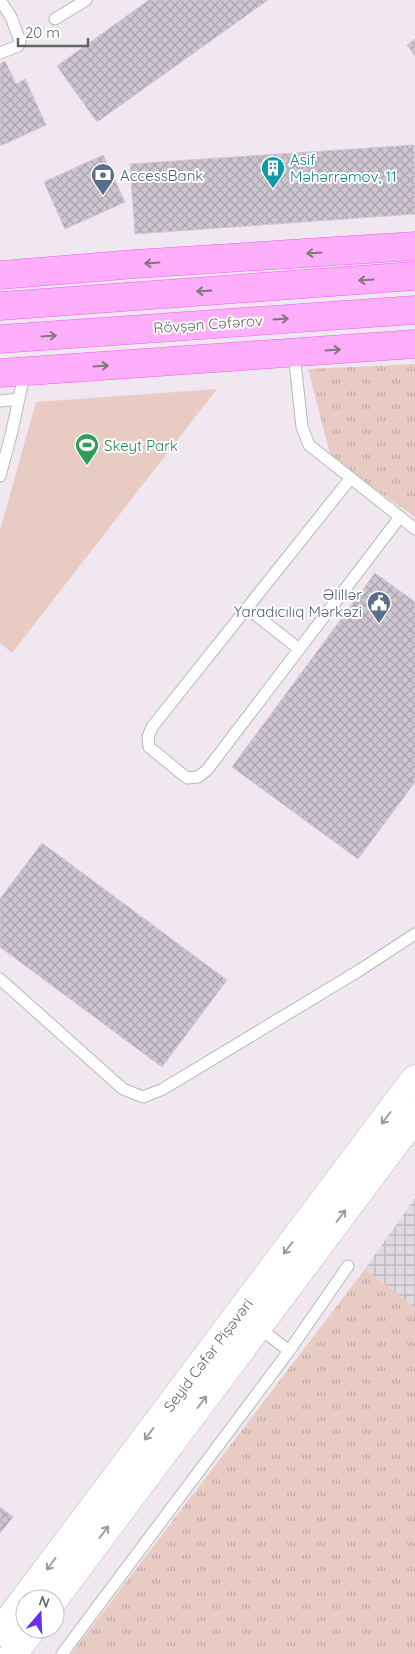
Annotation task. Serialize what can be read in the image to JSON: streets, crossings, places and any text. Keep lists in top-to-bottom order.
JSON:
{
  "streets": {
    "main road": ["Rövşən Cəfərov"],
    "street": ["Seyid Cəfər Pişəvəri"]
  },
  "places": {
    "building": ["Asif Məhərrəmov, 11"],
    "bank": ["AccessBank"],
    "sports": ["Skeyt Park"],
    "public building": ["Əlillər Yaradıcılıq Mərkəzi"]
  },
  "scale_bar": "20 m",
  "north": "top"
}
